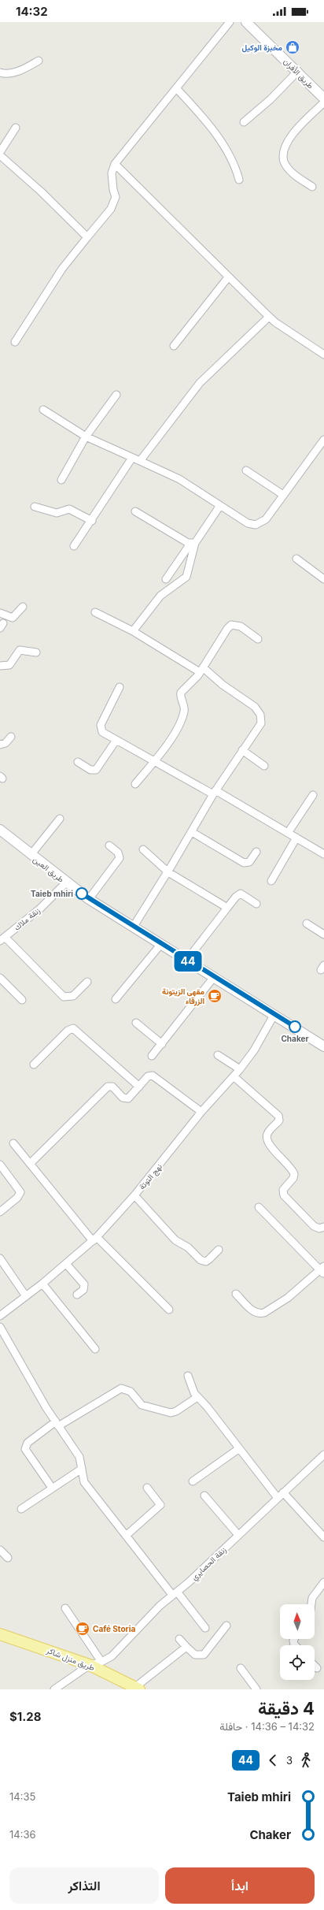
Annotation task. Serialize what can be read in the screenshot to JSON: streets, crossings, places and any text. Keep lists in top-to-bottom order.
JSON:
{
  "streets": {
    "main road": ["طريق الأفران", "طريق العين", "طريق منزل شاكر"],
    "street": ["زنقة ملاك", "نهج التوتة", "زنقة الحصايري"]
  },
  "crossings": [
    ["طريق العين", "زنقة ملاك"],
    ["طريق العين", "نهج التوتة"],
    ["زنقة الحصايري", "طريق منزل شاكر"]
  ],
  "places": {
    "shop": ["مخبزة الوكيل"],
    "other": ["Taieb mhiri", "Chaker"],
    "cafe": ["مقهى الزيتونة الزرقاء", "Café Storia"]
  },
  "lines": ["bus line 44"],
  "north": "top",
  "page": {
    "status": "14:32",
    "on_map": "44",
    "heading": ["4 دقيقة", "14:32 – 14:36 · حافلة", "$1.28"],
    "legs": ["3", "44"],
    "list": [
      {
        "name": "Taieb mhiri",
        "value": "14:35"
      },
      {
        "name": "Chaker",
        "value": "14:36"
      }
    ],
    "buttons": ["ابدأ", "التذاكر"]
  }
}
